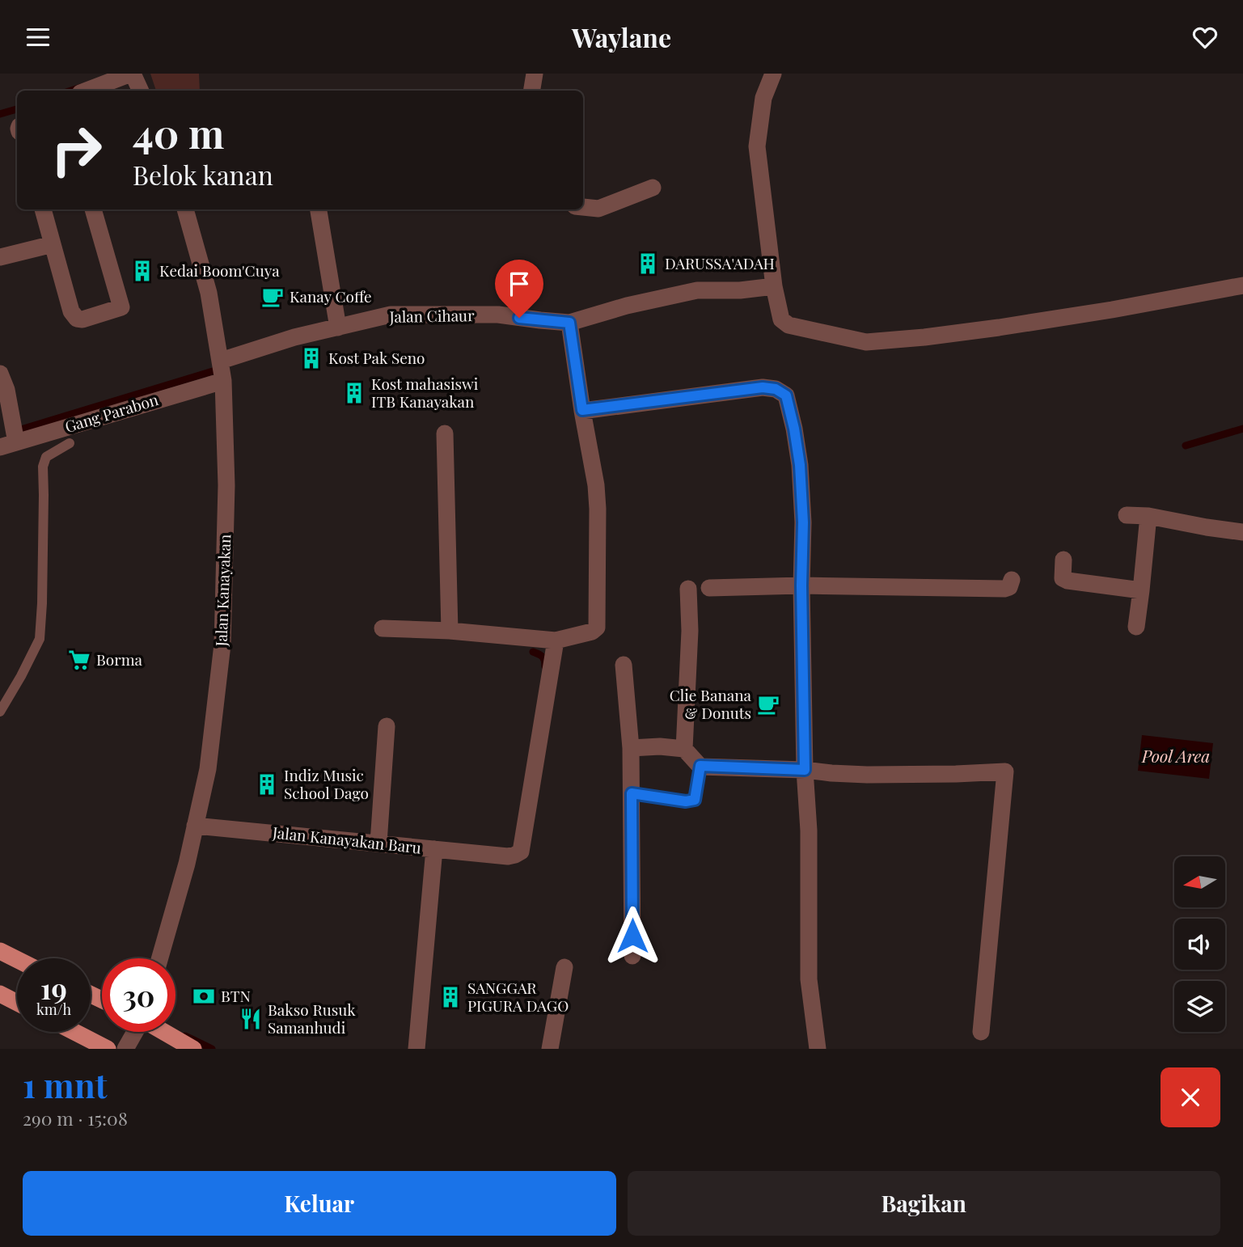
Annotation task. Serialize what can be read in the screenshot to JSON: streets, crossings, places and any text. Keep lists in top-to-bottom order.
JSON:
{
  "streets": {
    "street": [
      "Jalan Cihaur",
      "Gang Parabon",
      "Jalan Kanayakan",
      "Jalan Kanayakan Baru"
    ]
  },
  "crossings": [
    ["Jalan Cihaur", "Jalan Kanayakan"],
    ["Gang Parabon", "Jalan Kanayakan"],
    ["Jalan Kanayakan", "Jalan Kanayakan Baru"]
  ],
  "water": ["Pool Area"],
  "places": {
    "building": [
      "DARUSSA'ADAH",
      "Kedai Boom'Cuya",
      "Kost Pak Seno",
      "Kost mahasiswi ITB Kanayakan",
      "Indiz Music School Dago",
      "SANGGAR PIGURA DAGO"
    ],
    "cafe": ["Kanay Coffe", "Clie Banana & Donuts"],
    "supermarket": ["Borma"],
    "bank": ["BTN"],
    "restaurant": ["Bakso Rusuk Samanhudi"]
  },
  "north": "left",
  "page": {
    "header": "Waylane",
    "turn": ["40 m", "Belok kanan"],
    "speed": "19 km/h",
    "limit": "30",
    "heading": ["1 mnt", "290 m · 15:08"],
    "buttons": ["Keluar", "Bagikan"]
  }
}
